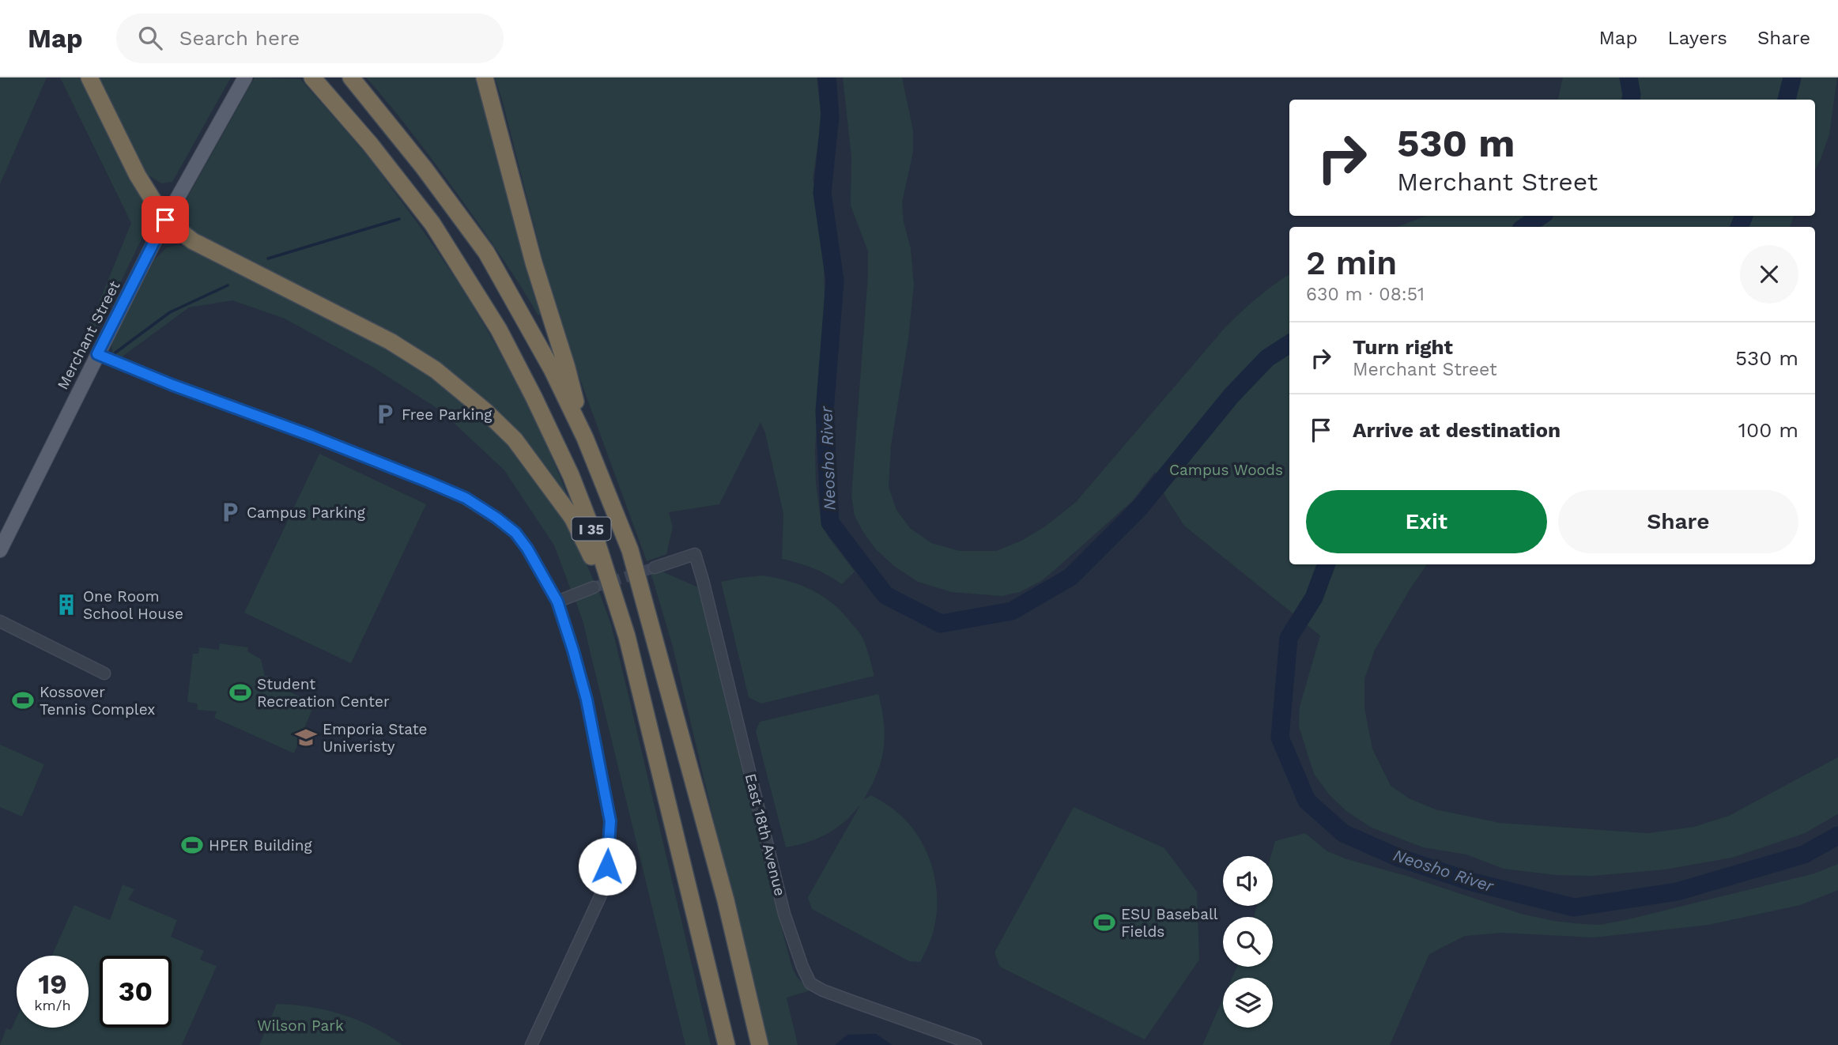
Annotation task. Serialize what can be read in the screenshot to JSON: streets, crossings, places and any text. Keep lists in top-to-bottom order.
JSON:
{
  "streets": {
    "highway": ["I 35"],
    "main road": ["Merchant Street"],
    "street": ["East 18th Avenue"]
  },
  "water": ["Neosho River"],
  "parks": ["Campus Woods", "Wilson Park"],
  "places": {
    "parking": ["Free Parking", "Campus Parking"],
    "building": ["One Room School House"],
    "sports": [
      "Student Recreation Center",
      "Kossover Tennis Complex",
      "HPER Building",
      "ESU Baseball Fields"
    ],
    "school or university": ["Emporia State Univeristy"]
  },
  "page": {
    "header": "Map",
    "search": "Search here",
    "nav": ["Map", "Layers", "Share"],
    "turn": ["530 m", "Merchant Street"],
    "heading": ["2 min", "630 m · 08:51"],
    "list": [
      {
        "name": "Turn right",
        "note": "Merchant Street",
        "value": "530 m"
      },
      {
        "name": "Arrive at destination",
        "value": "100 m"
      }
    ],
    "buttons": ["Exit", "Share"],
    "speed": "19 km/h",
    "limit": "30"
  }
}
